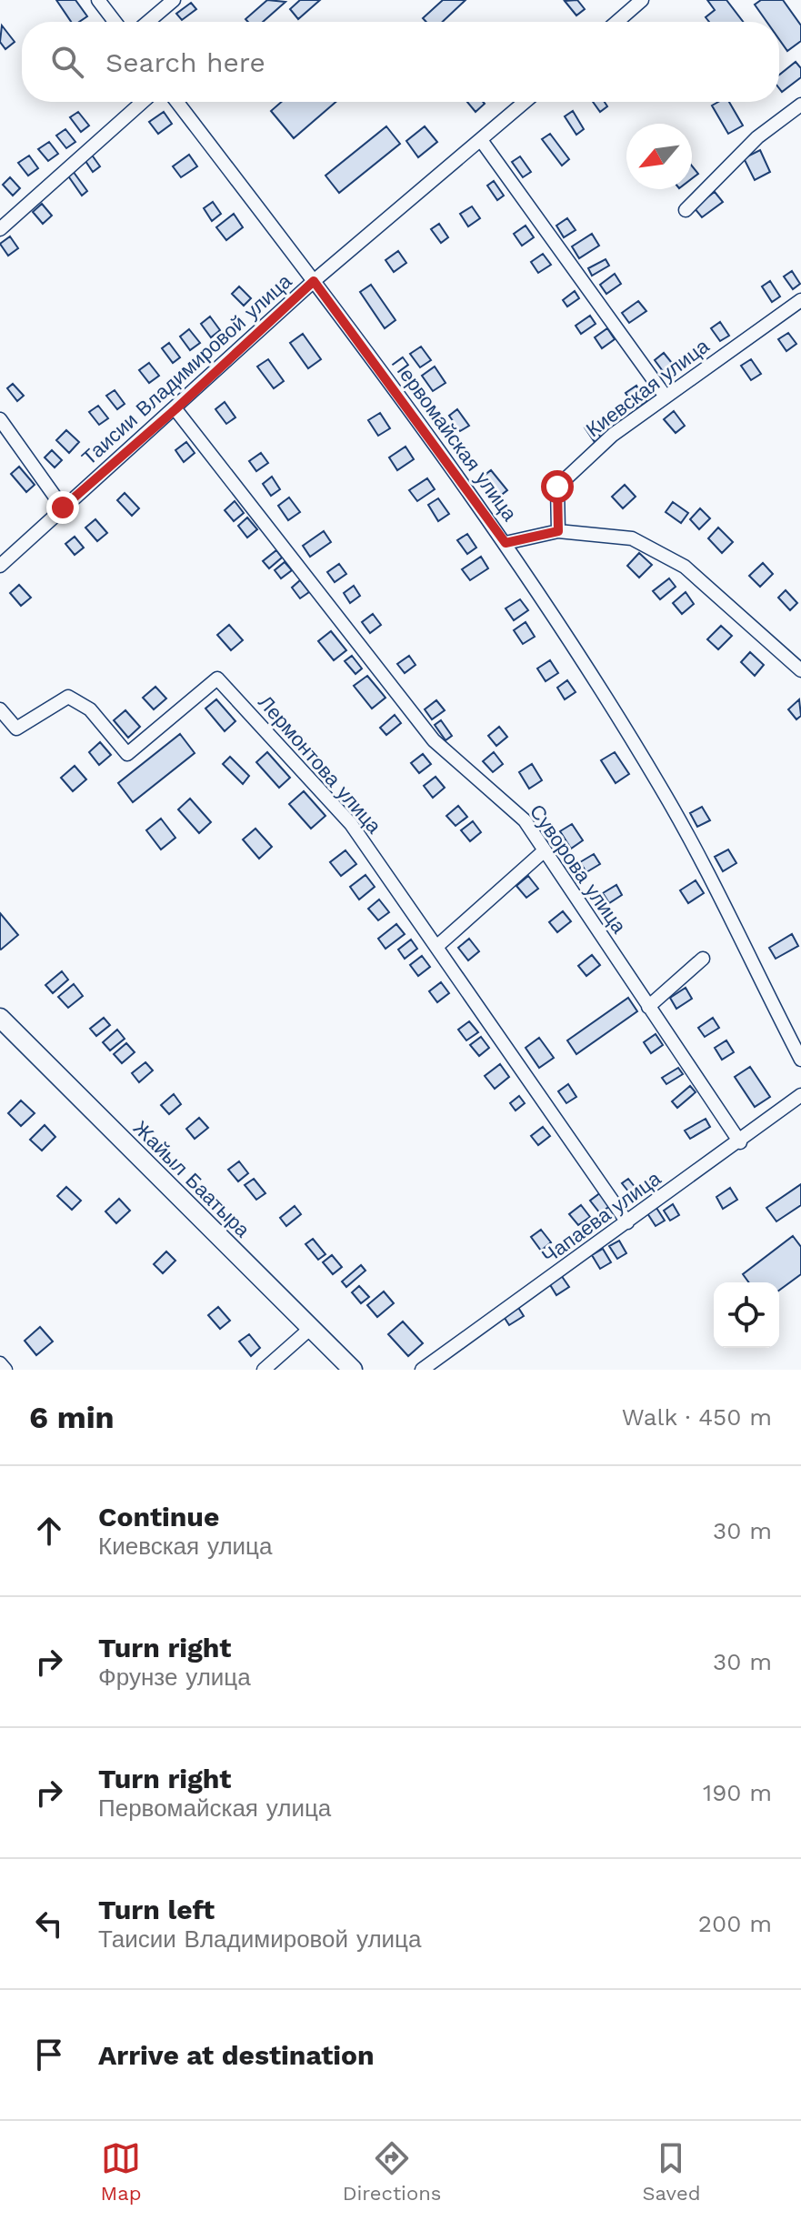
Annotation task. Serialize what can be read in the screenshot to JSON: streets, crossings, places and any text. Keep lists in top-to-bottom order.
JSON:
{
  "streets": {
    "highway": ["Жайыл Баатыра"],
    "street": [
      "Таисии Владимировой улица",
      "Киевская улица",
      "Первомайская улица",
      "Лермонтова улица",
      "Суворова улица",
      "Чапаева улица"
    ]
  },
  "crossings": [
    ["Таисии Владимировой улица", "Первомайская улица"],
    ["Таисии Владимировой улица", "Суворова улица"],
    ["Лермонтова улица", "Чапаева улица"],
    ["Суворова улица", "Чапаева улица"]
  ],
  "north": "bottom left",
  "page": {
    "search": "Search here",
    "heading": ["6 min", "Walk · 450 m"],
    "list": [
      ["Continue", "Киевская улица", "30 m"],
      ["Turn right", "Фрунзе улица", "30 m"],
      ["Turn right", "Первомайская улица", "190 m"],
      ["Turn left", "Таисии Владимировой улица", "200 m"],
      "Arrive at destination"
    ],
    "nav": ["Map", "Directions", "Saved"]
  }
}
